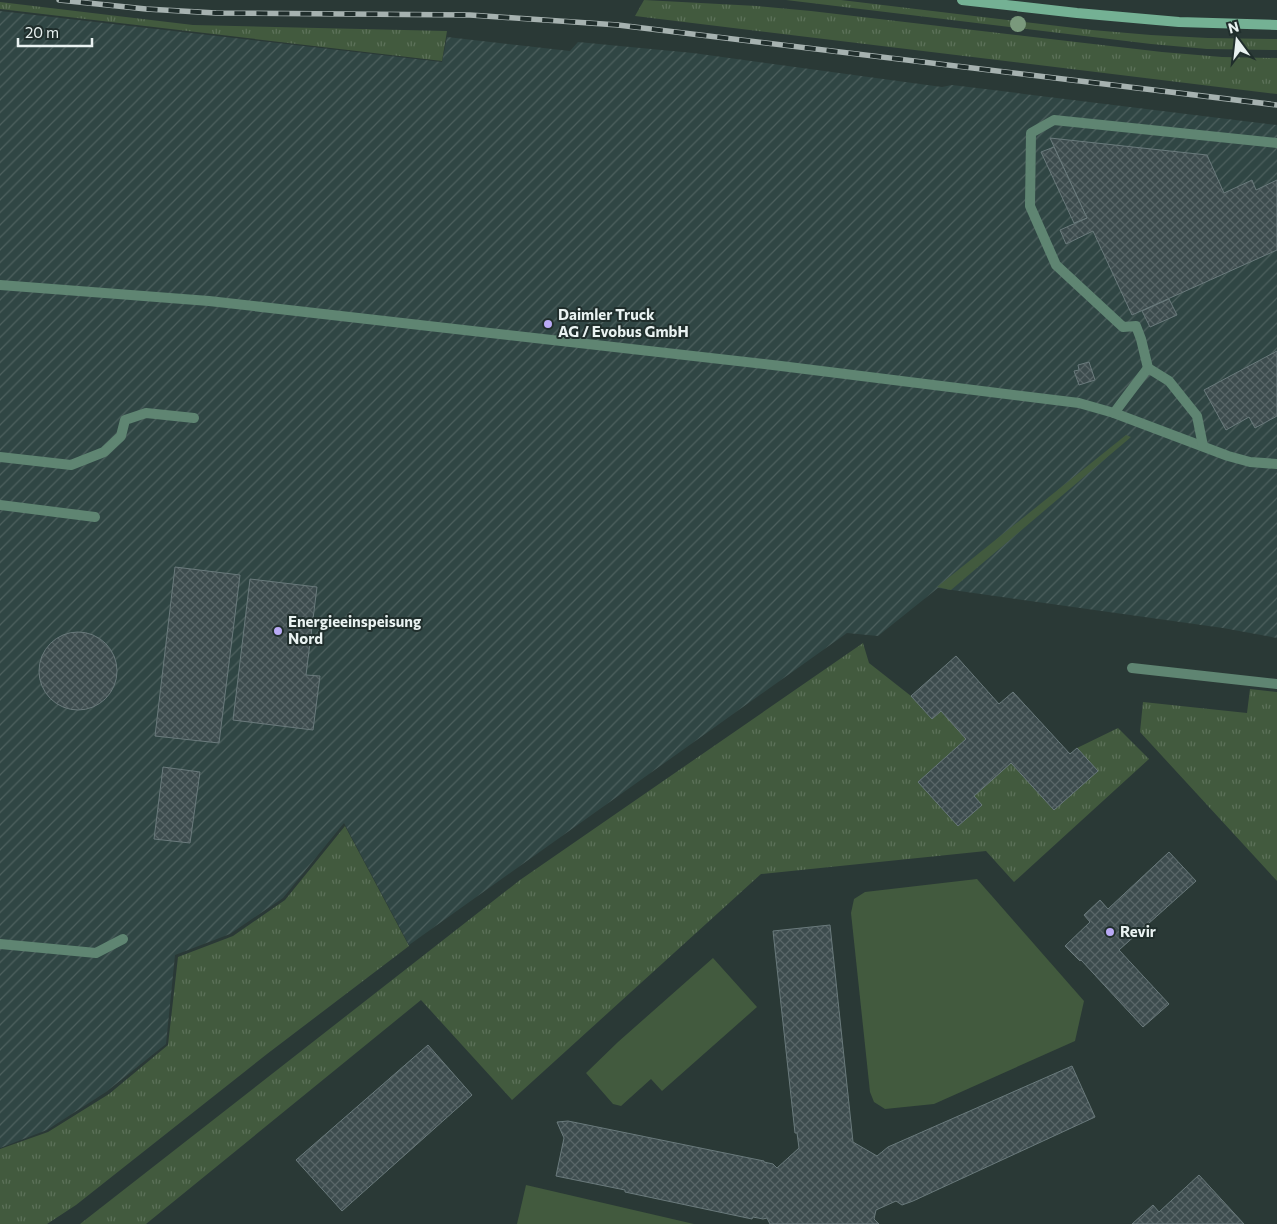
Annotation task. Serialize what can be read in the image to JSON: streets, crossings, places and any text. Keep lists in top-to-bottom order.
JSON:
{
  "places": ["Daimler Truck AG / Evobus GmbH", "Energieeinspeisung Nord", "Revir"],
  "scale_bar": "20 m",
  "north": "top"
}
